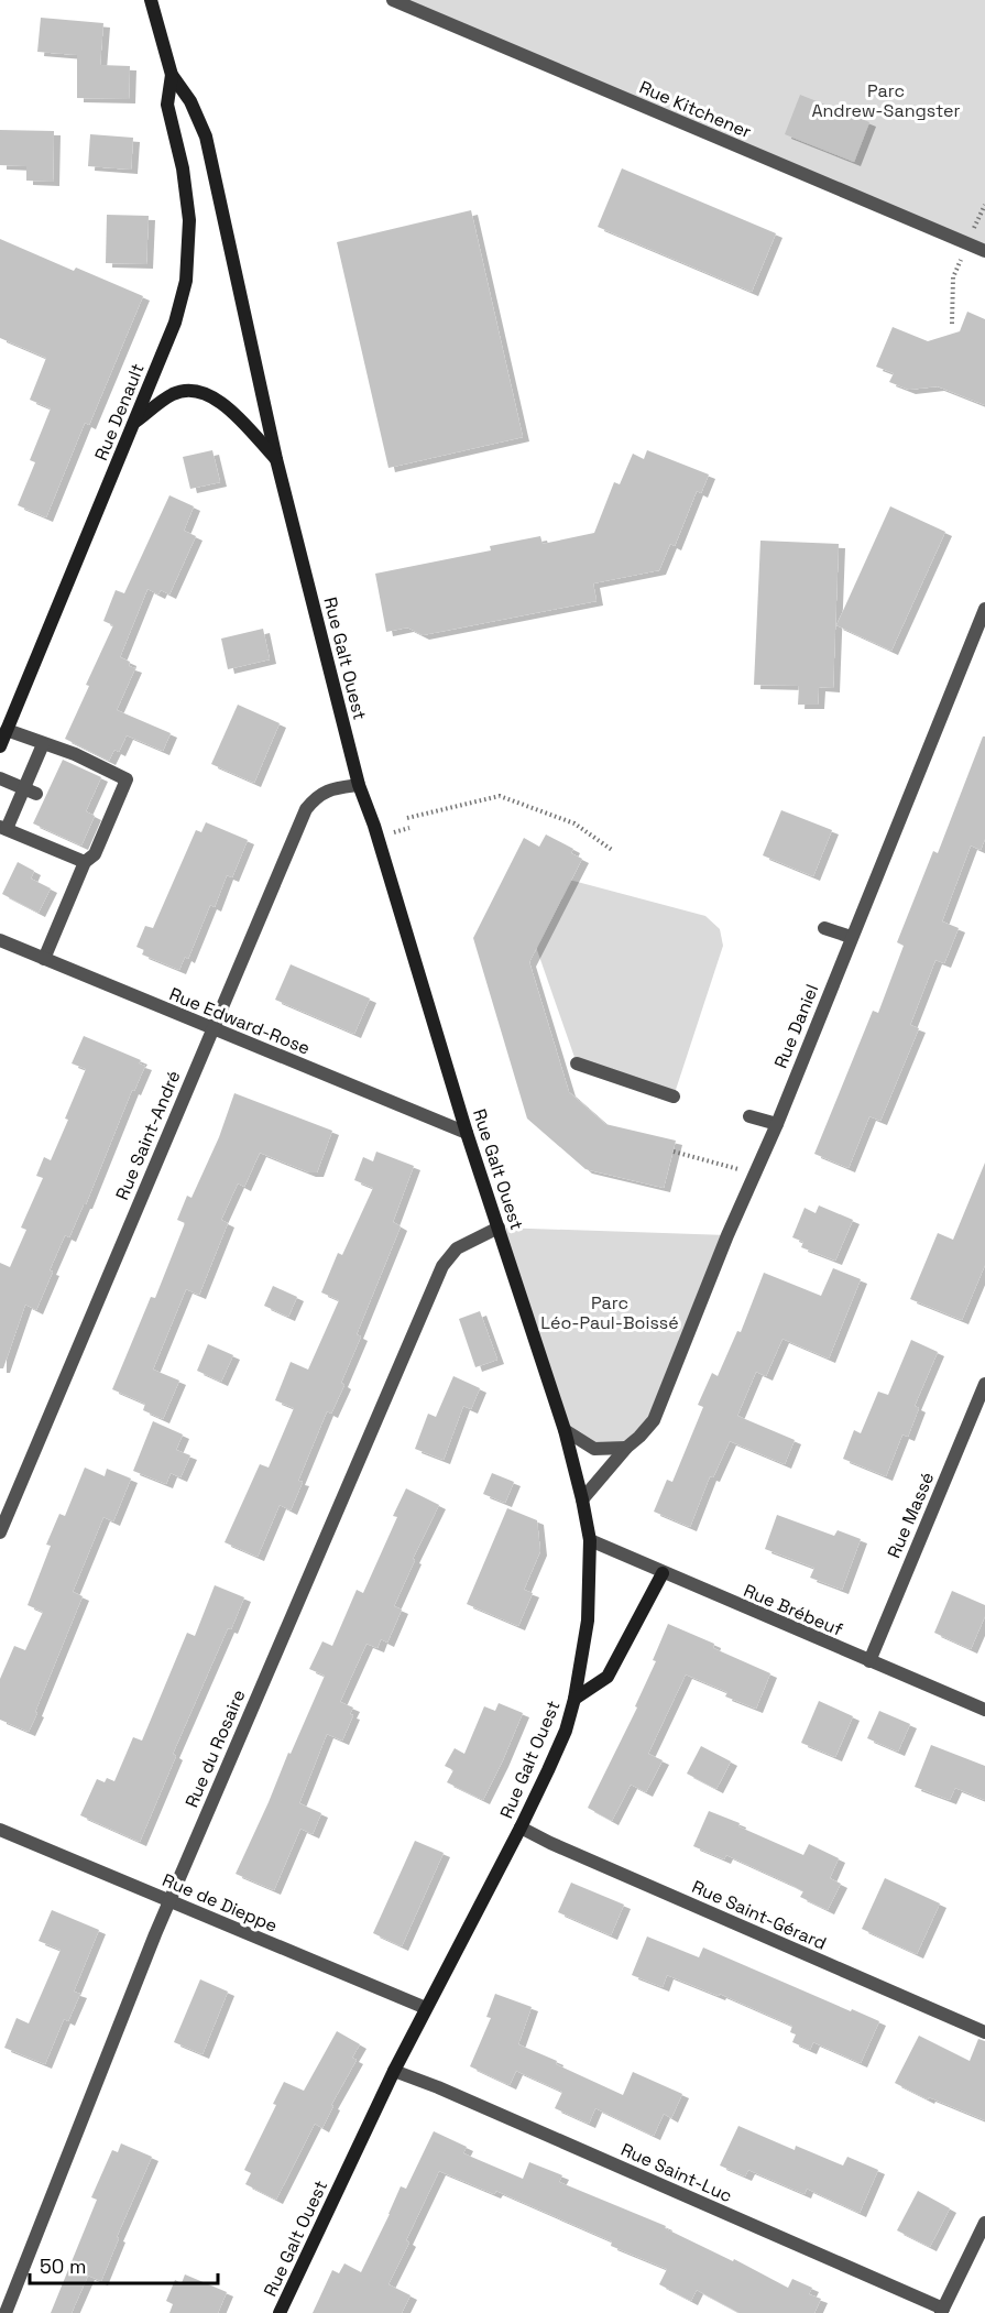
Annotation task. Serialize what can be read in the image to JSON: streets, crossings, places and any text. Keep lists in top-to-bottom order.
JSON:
{
  "streets": {
    "main road": ["Rue Denault", "Rue Galt Ouest"],
    "street": [
      "Rue Kitchener",
      "Rue Edward-Rose",
      "Rue Daniel",
      "Rue Saint-André",
      "Rue Massé",
      "Rue Brébeuf",
      "Rue du Rosaire",
      "Rue de Dieppe",
      "Rue Saint-Gérard",
      "Rue Saint-Luc"
    ]
  },
  "crossings": [
    ["Rue Denault", "Rue Galt Ouest"],
    ["Rue Galt Ouest", "Rue Edward-Rose"],
    ["Rue Galt Ouest", "Rue Daniel"],
    ["Rue Galt Ouest", "Rue Saint-André"],
    ["Rue Galt Ouest", "Rue Brébeuf"],
    ["Rue Galt Ouest", "Rue du Rosaire"],
    ["Rue Galt Ouest", "Rue de Dieppe"],
    ["Rue Galt Ouest", "Rue Saint-Gérard"],
    ["Rue Galt Ouest", "Rue Saint-Luc"],
    ["Rue Edward-Rose", "Rue Saint-André"],
    ["Rue Massé", "Rue Brébeuf"],
    ["Rue du Rosaire", "Rue de Dieppe"]
  ],
  "parks": ["Parc Andrew-Sangster", "Parc Léo-Paul-Boissé"],
  "scale_bar": "50 m"
}
